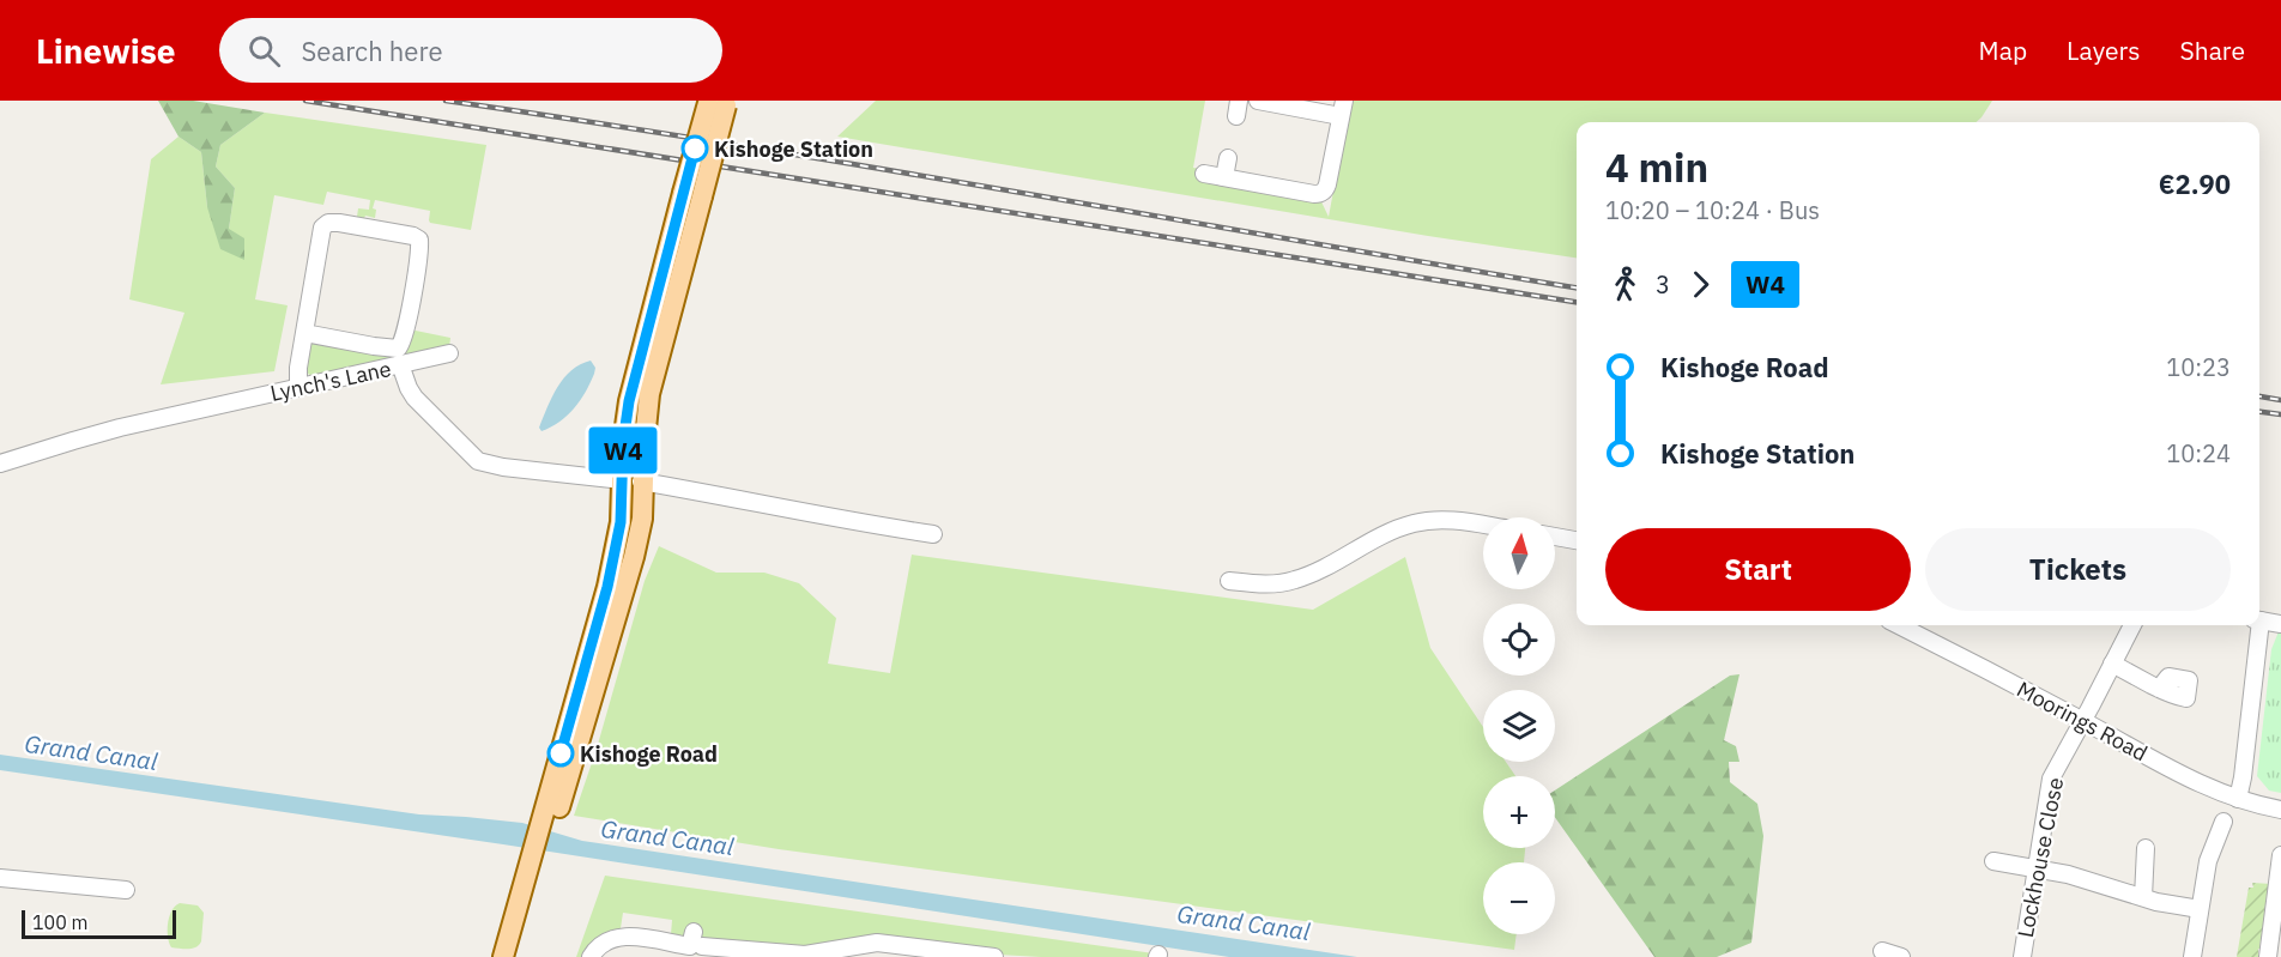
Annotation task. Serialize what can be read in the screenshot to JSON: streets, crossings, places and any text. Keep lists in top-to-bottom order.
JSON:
{
  "streets": {
    "street": ["Lynch's Lane", "Moorings Road", "Lockhouse Close"]
  },
  "crossings": [
    ["Moorings Road", "Lockhouse Close"]
  ],
  "water": ["Grand Canal"],
  "places": ["Kishoge Station", "Kishoge Road"],
  "lines": ["bus line W4"],
  "scale_bar": "100 m",
  "north": "top",
  "page": {
    "header": "Linewise",
    "search": "Search here",
    "nav": ["Map", "Layers", "Share"],
    "on_map": "W4",
    "heading": ["4 min", "10:20 – 10:24 · Bus", "€2.90"],
    "legs": ["3", "W4"],
    "list": [
      {
        "name": "Kishoge Road",
        "value": "10:23"
      },
      {
        "name": "Kishoge Station",
        "value": "10:24"
      }
    ],
    "buttons": ["Start", "Tickets"],
    "map_buttons": ["+", "−"],
    "scale": "100 m"
  }
}
